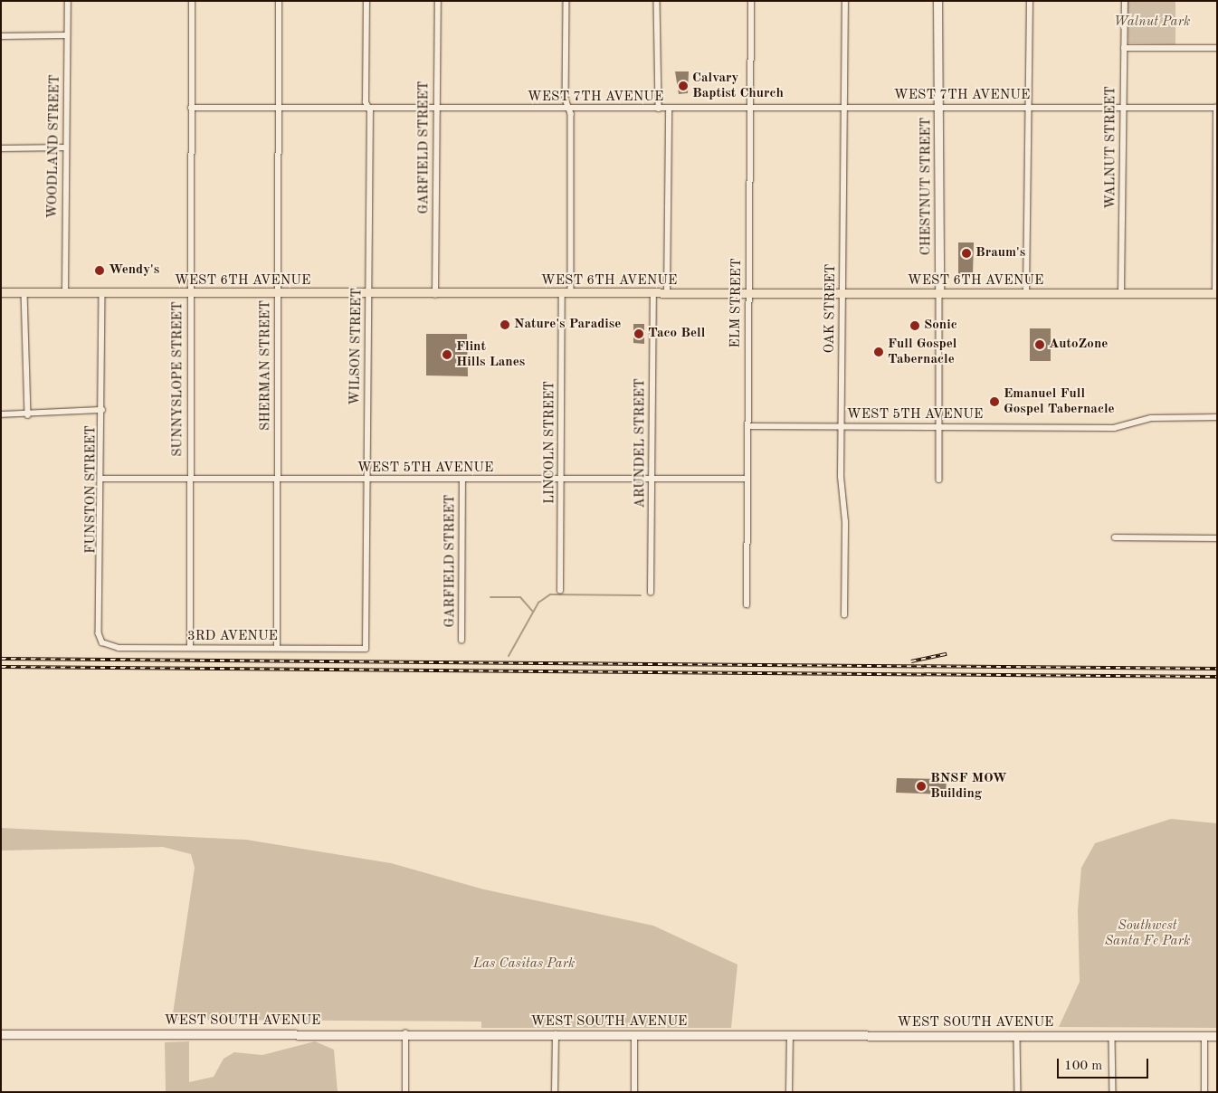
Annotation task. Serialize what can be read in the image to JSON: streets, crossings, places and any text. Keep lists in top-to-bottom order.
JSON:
{
  "streets": {
    "main road": ["CHESTNUT STREET", "WEST 6TH AVENUE", "WEST SOUTH AVENUE"],
    "street": [
      "WEST 7TH AVENUE",
      "WOODLAND STREET",
      "GARFIELD STREET",
      "WALNUT STREET",
      "ELM STREET",
      "OAK STREET",
      "WILSON STREET",
      "SHERMAN STREET",
      "SUNNYSLOPE STREET",
      "WEST 5TH AVENUE",
      "LINCOLN STREET",
      "ARUNDEL STREET",
      "FUNSTON STREET",
      "3RD AVENUE"
    ]
  },
  "crossings": [
    ["WEST 7TH AVENUE", "GARFIELD STREET"],
    ["WEST 7TH AVENUE", "WALNUT STREET"],
    ["WEST 7TH AVENUE", "CHESTNUT STREET"],
    ["WEST 7TH AVENUE", "ELM STREET"],
    ["WEST 7TH AVENUE", "OAK STREET"],
    ["WEST 7TH AVENUE", "WILSON STREET"],
    ["WEST 7TH AVENUE", "SHERMAN STREET"],
    ["WEST 7TH AVENUE", "SUNNYSLOPE STREET"],
    ["WEST 7TH AVENUE", "LINCOLN STREET"],
    ["WOODLAND STREET", "WEST 6TH AVENUE"],
    ["GARFIELD STREET", "WEST 6TH AVENUE"],
    ["GARFIELD STREET", "WEST 5TH AVENUE"],
    ["WALNUT STREET", "WEST 6TH AVENUE"],
    ["CHESTNUT STREET", "WEST 6TH AVENUE"],
    ["CHESTNUT STREET", "WEST 5TH AVENUE"],
    ["WEST 6TH AVENUE", "ELM STREET"],
    ["WEST 6TH AVENUE", "OAK STREET"],
    ["WEST 6TH AVENUE", "WILSON STREET"],
    ["WEST 6TH AVENUE", "SHERMAN STREET"],
    ["WEST 6TH AVENUE", "SUNNYSLOPE STREET"],
    ["WEST 6TH AVENUE", "LINCOLN STREET"],
    ["WEST 6TH AVENUE", "ARUNDEL STREET"],
    ["WEST 6TH AVENUE", "FUNSTON STREET"],
    ["ELM STREET", "WEST 5TH AVENUE"],
    ["OAK STREET", "WEST 5TH AVENUE"],
    ["WILSON STREET", "WEST 5TH AVENUE"],
    ["WILSON STREET", "3RD AVENUE"],
    ["SHERMAN STREET", "WEST 5TH AVENUE"],
    ["SHERMAN STREET", "3RD AVENUE"],
    ["SUNNYSLOPE STREET", "WEST 5TH AVENUE"],
    ["SUNNYSLOPE STREET", "3RD AVENUE"],
    ["WEST 5TH AVENUE", "LINCOLN STREET"],
    ["WEST 5TH AVENUE", "ARUNDEL STREET"],
    ["WEST 5TH AVENUE", "FUNSTON STREET"],
    ["FUNSTON STREET", "3RD AVENUE"]
  ],
  "parks": ["Walnut Park", "Southwest Santa Fe Park", "Las Casitas Park"],
  "places": [
    "Calvary Baptist Church",
    "Braum's",
    "Wendy's",
    "Nature's Paradise",
    "Sonic",
    "Taco Bell",
    "AutoZone",
    "Full Gospel Tabernacle",
    "Flint Hills Lanes",
    "Emanuel Full Gospel Tabernacle",
    "BNSF MOW Building"
  ],
  "scale_bar": "100 m"
}
